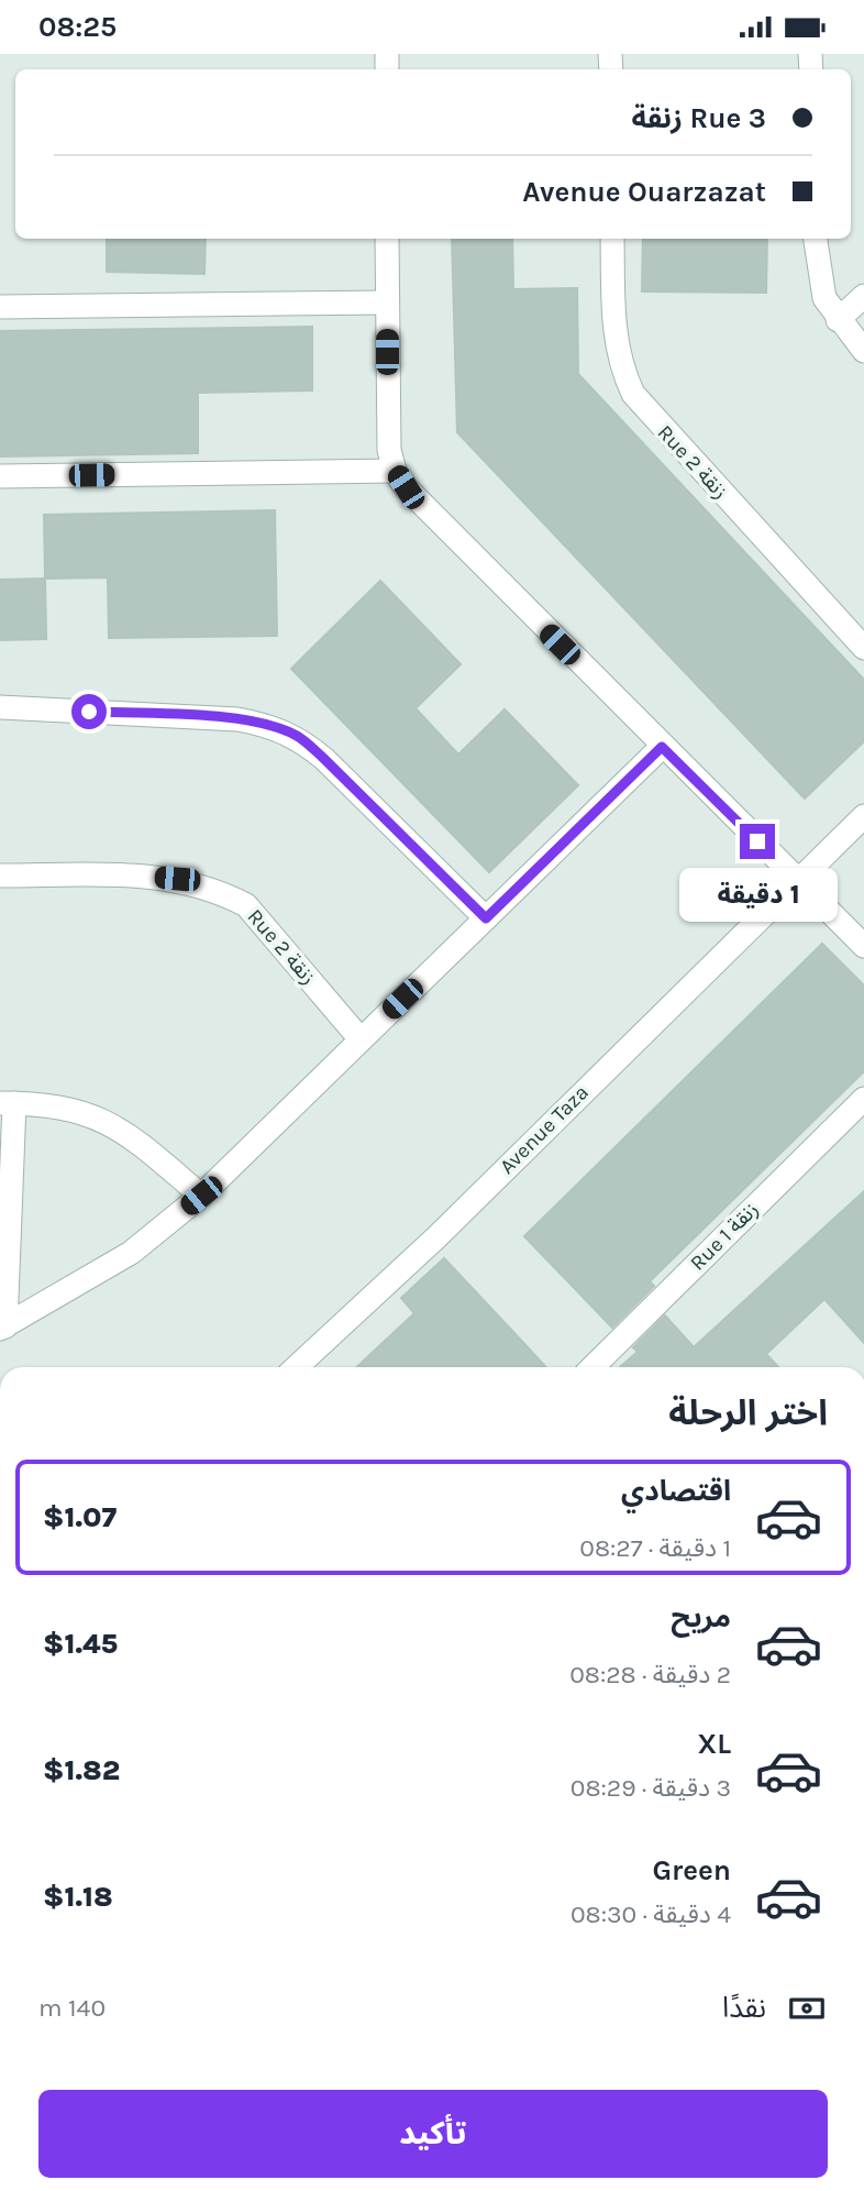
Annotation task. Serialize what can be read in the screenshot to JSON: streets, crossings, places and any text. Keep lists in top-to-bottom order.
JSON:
{
  "streets": {
    "street": ["Rue 2 زنقة", "Avenue Taza", "Rue 1 زنقة"]
  },
  "page": {
    "status": "08:25",
    "banner": ["Rue 3 زنقة", "Avenue Ouarzazat"],
    "bubble": "1 دقيقة",
    "heading": "اختر الرحلة",
    "list": [
      {
        "name": "اقتصادي",
        "note": "1 دقيقة · 08:27",
        "value": "$1.07"
      },
      {
        "name": "مريح",
        "note": "2 دقيقة · 08:28",
        "value": "$1.45"
      },
      {
        "name": "XL",
        "note": "3 دقيقة · 08:29",
        "value": "$1.82"
      },
      {
        "name": "Green",
        "note": "4 دقيقة · 08:30",
        "value": "$1.18"
      }
    ],
    "pay": ["نقدًا", "140 m"],
    "buttons": "تأكيد"
  }
}
